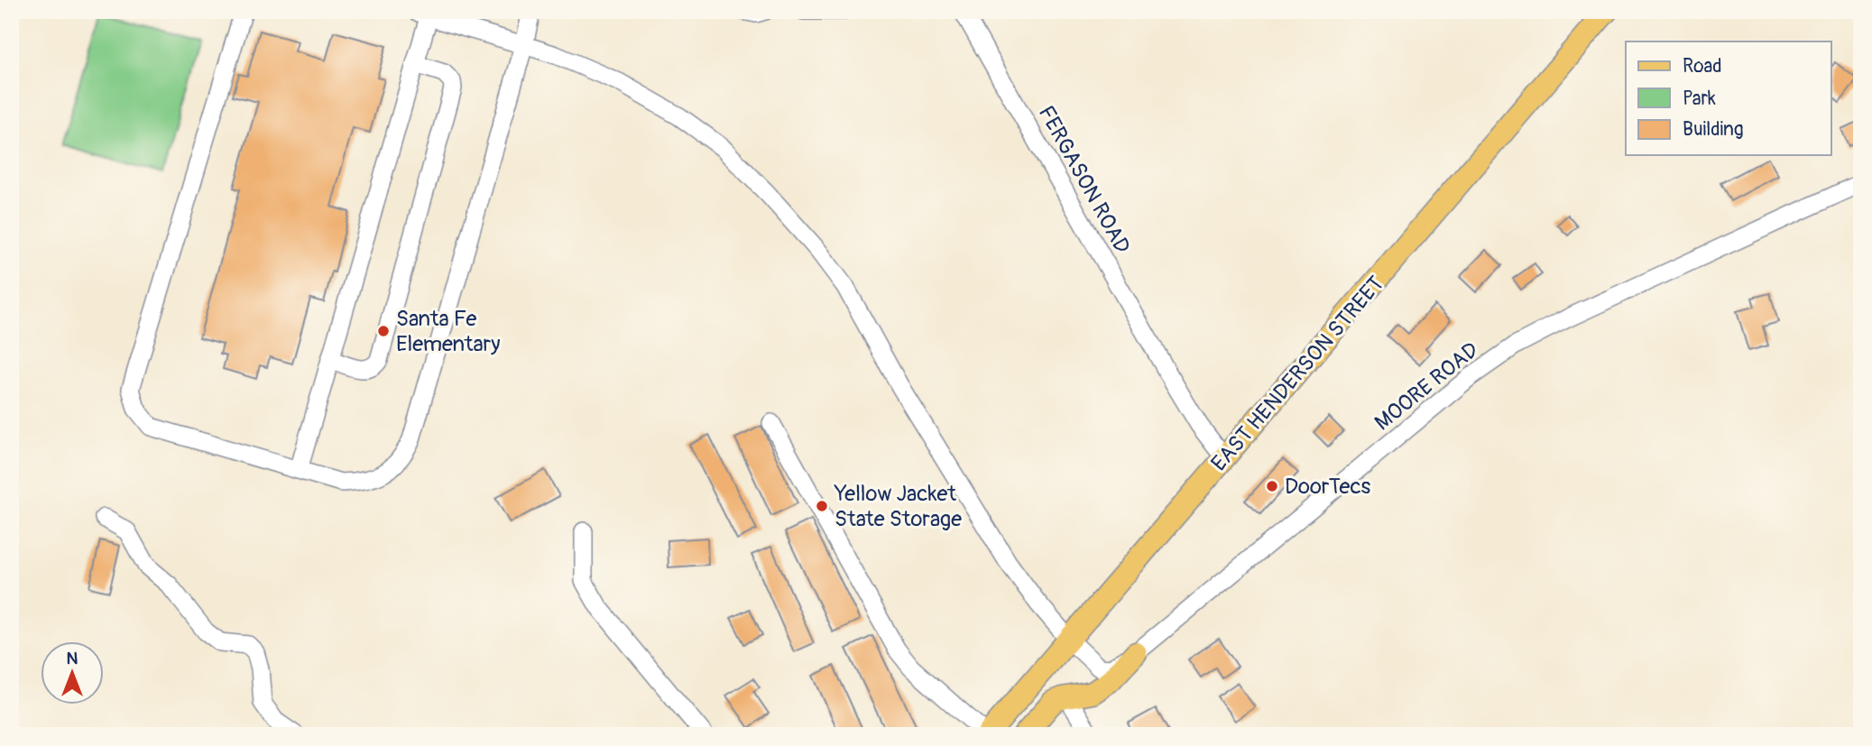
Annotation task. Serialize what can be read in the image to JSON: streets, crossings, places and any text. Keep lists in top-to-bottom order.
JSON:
{
  "streets": {
    "main road": ["EAST HENDERSON STREET"],
    "street": ["FERGASON ROAD", "MOORE ROAD"]
  },
  "crossings": [
    ["FERGASON ROAD", "EAST HENDERSON STREET"],
    ["EAST HENDERSON STREET", "MOORE ROAD"]
  ],
  "places": ["Santa Fe Elementary", "DoorTecs", "Yellow Jacket State Storage"],
  "legend": ["Road", "Park", "Building"],
  "north": "top"
}
